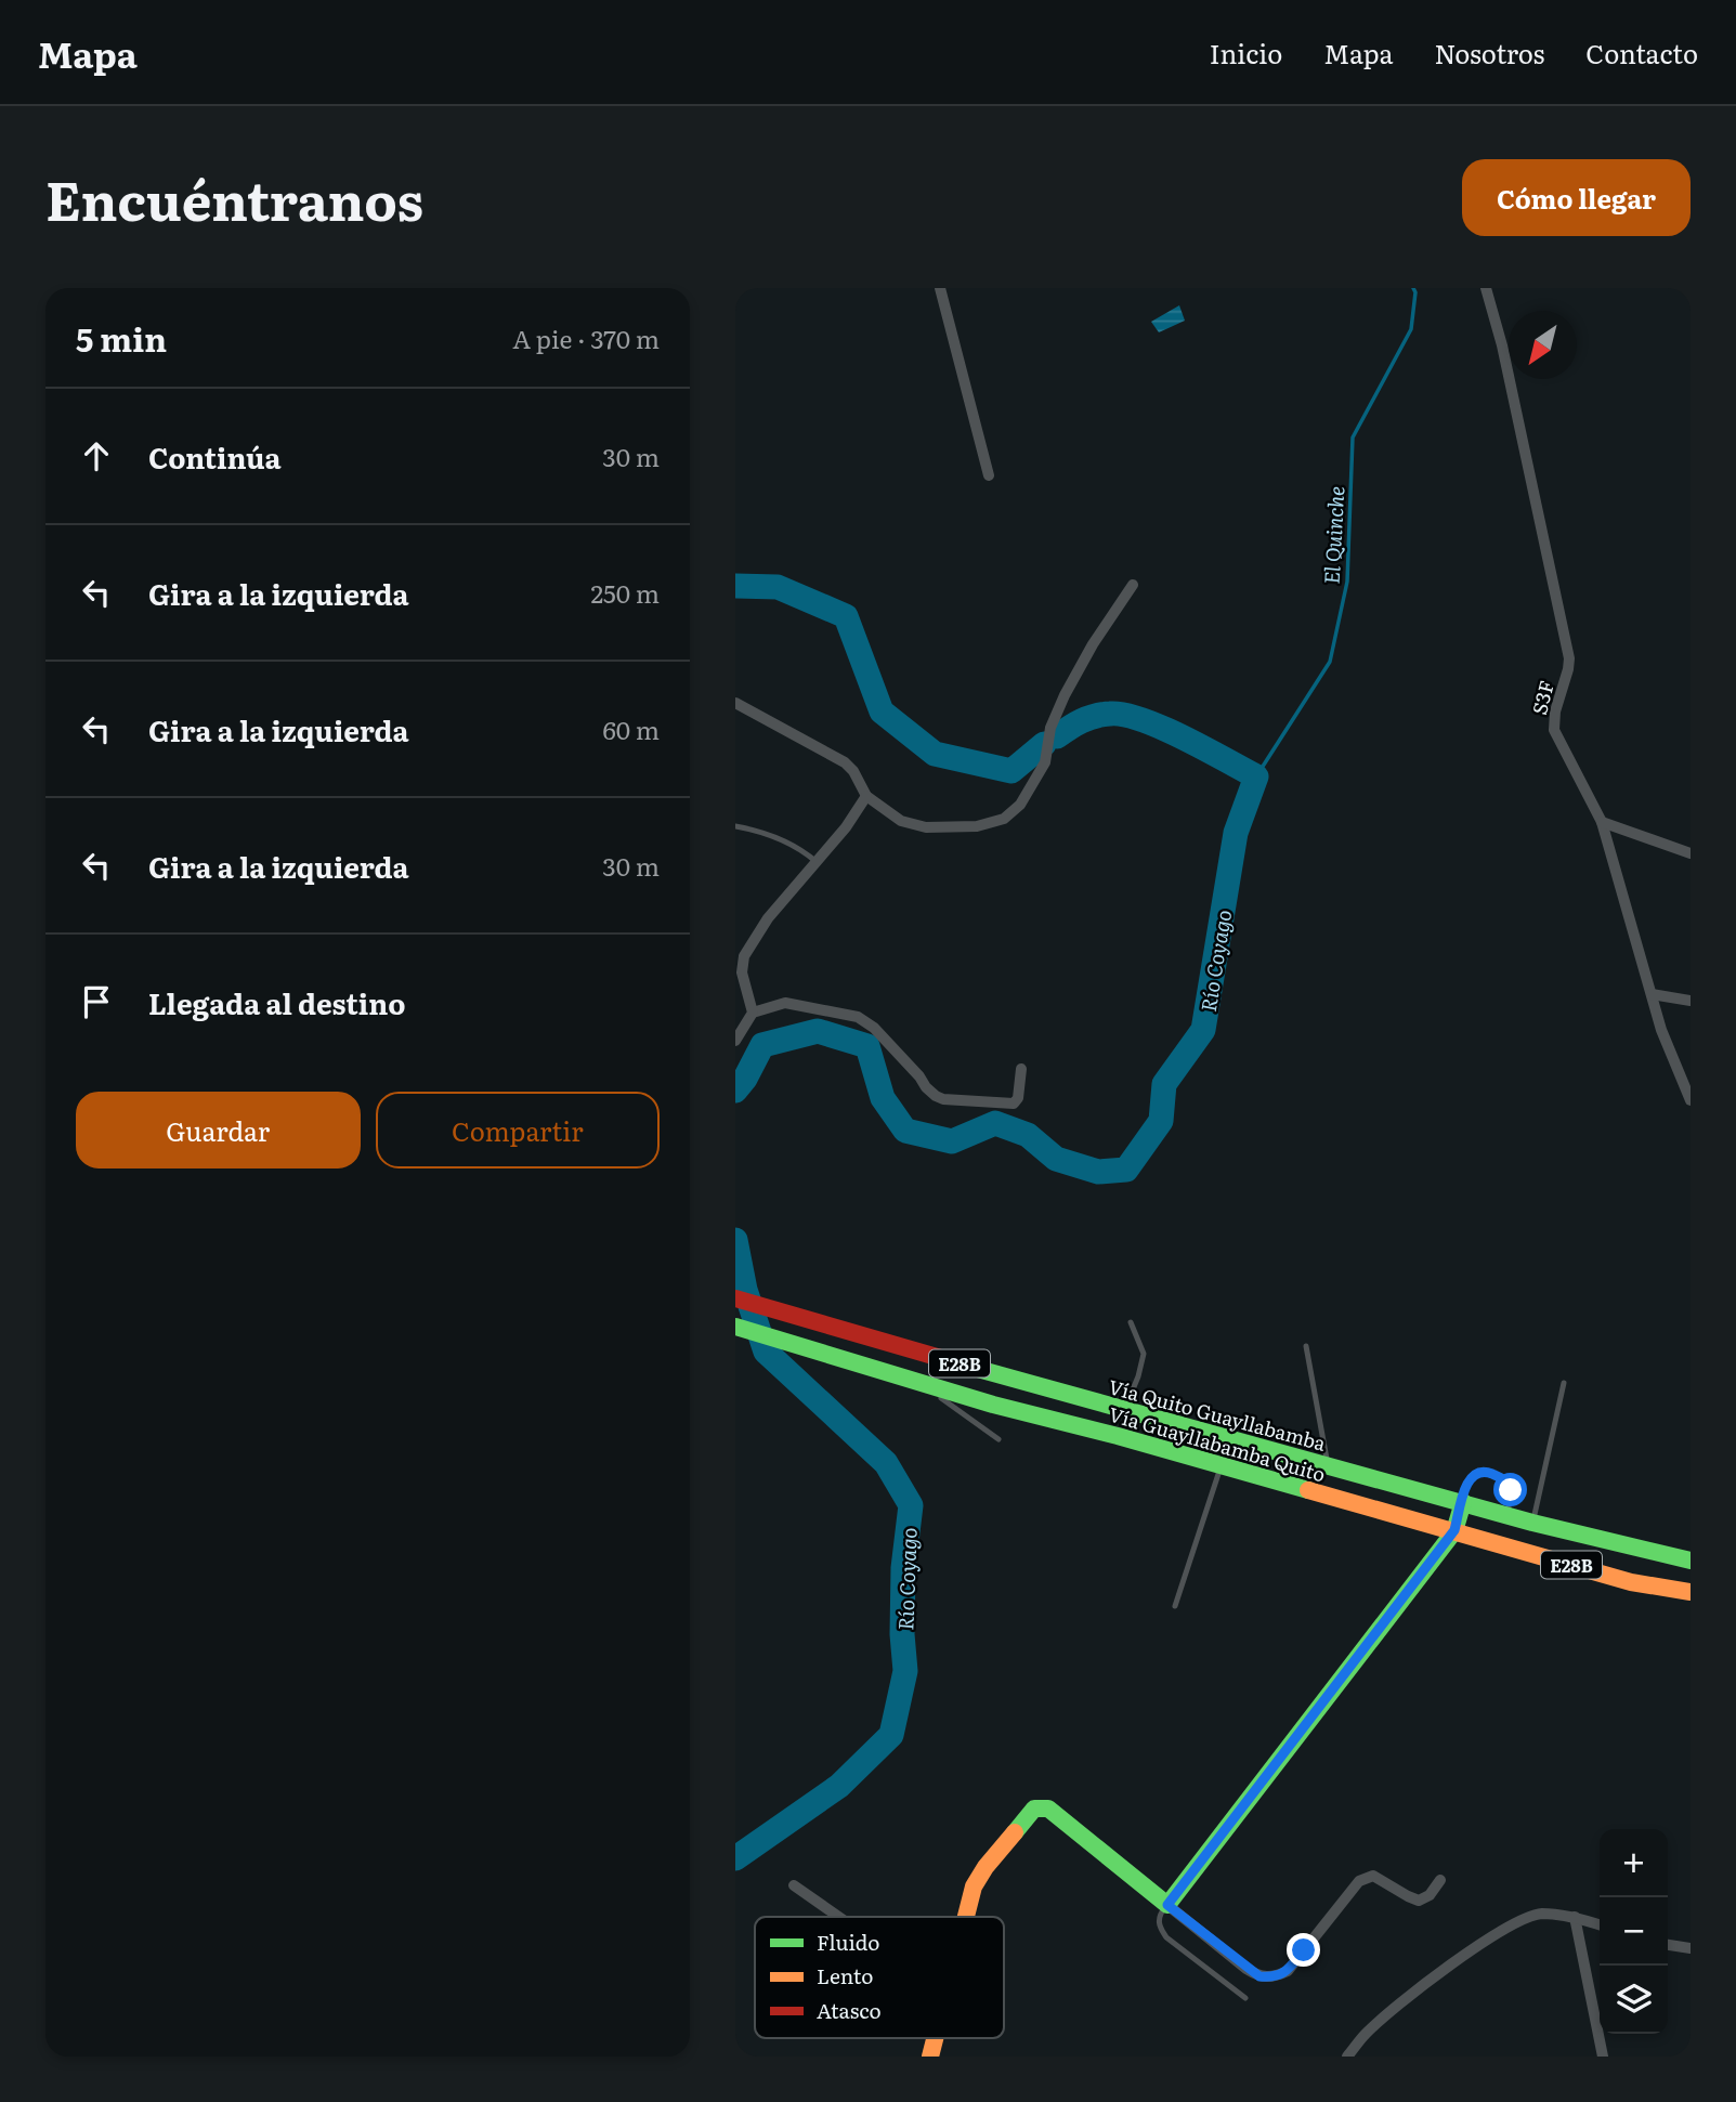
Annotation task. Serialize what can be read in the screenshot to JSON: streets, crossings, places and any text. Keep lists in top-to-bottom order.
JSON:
{
  "streets": {
    "main road": ["E28B", "Vía Quito Guayllabamba", "Vía Guayllabamba Quito"],
    "street": ["S3F"]
  },
  "water": ["El Quinche", "Río Coyago"],
  "legend": ["Fluido", "Lento", "Atasco"],
  "north": "bottom left",
  "page": {
    "header": "Mapa",
    "nav": [
      "Inicio",
      "Mapa",
      "Nosotros",
      "Contacto"
    ],
    "title": "Encuéntranos",
    "buttons": [
      "Cómo llegar",
      ["Guardar", "Compartir"]
    ],
    "heading": ["5 min", "A pie · 370 m"],
    "list": [
      ["Continúa", "30 m"],
      ["Gira a la izquierda", "250 m"],
      ["Gira a la izquierda", "60 m"],
      ["Gira a la izquierda", "30 m"],
      "Llegada al destino"
    ],
    "map_buttons": ["+", "−"]
  }
}
